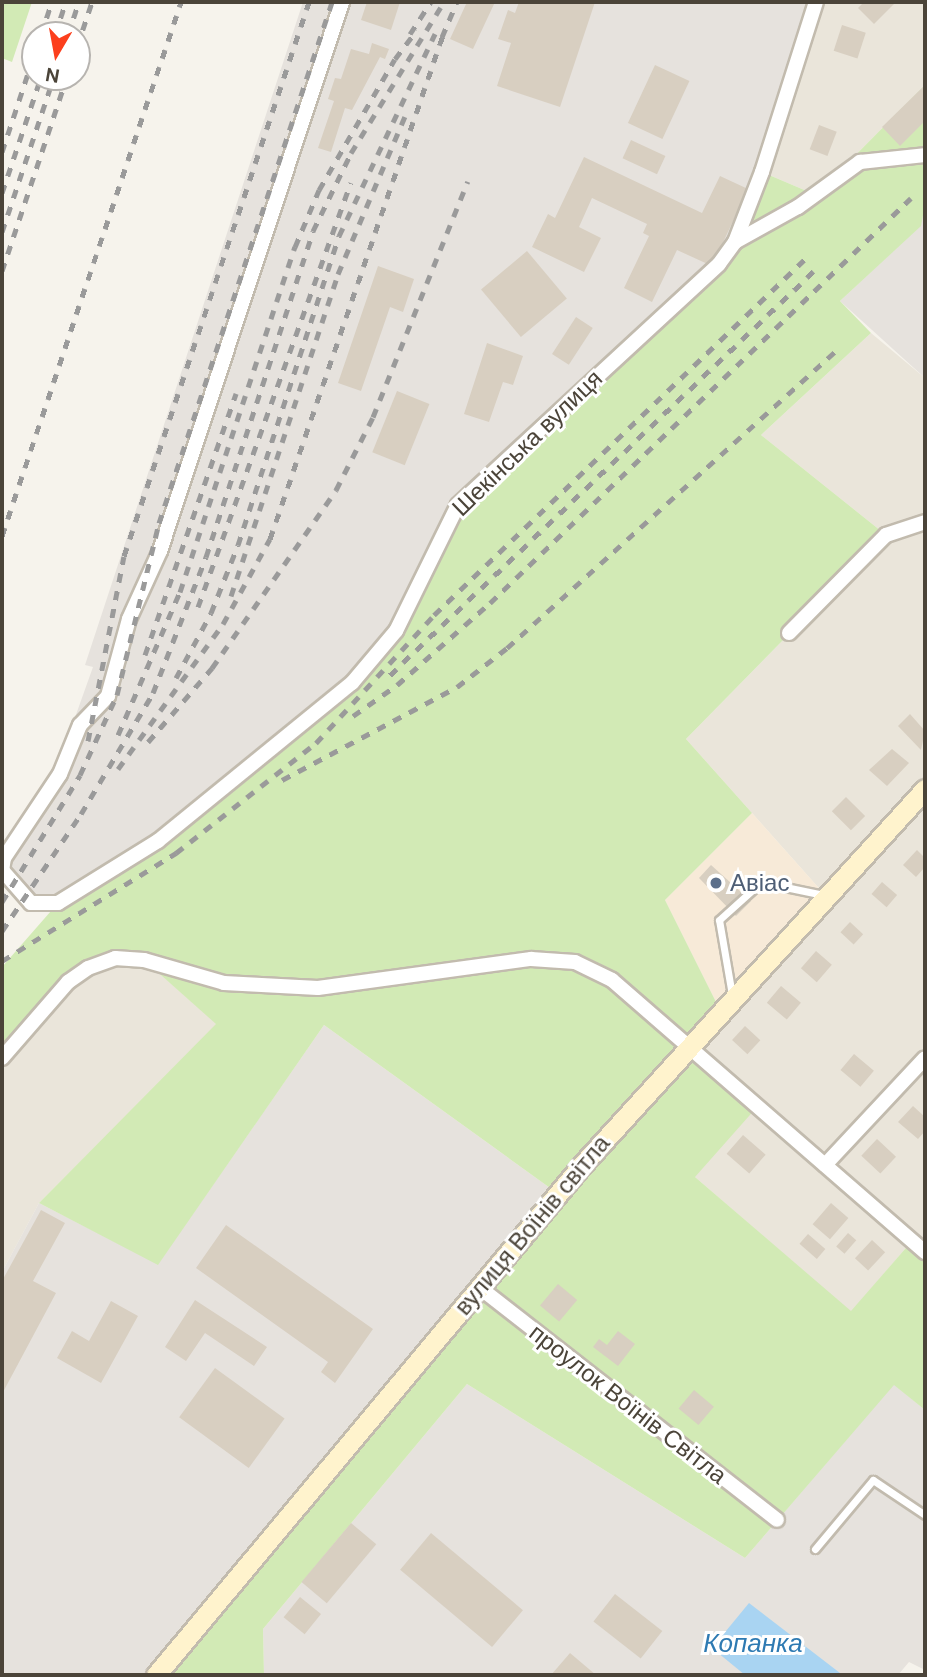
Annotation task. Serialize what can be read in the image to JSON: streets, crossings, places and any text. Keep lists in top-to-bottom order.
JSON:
{
  "streets": {
    "street": ["Шекінська вулиця", "вулиця Воїнів світла", "проулок Воїнів Світла"]
  },
  "crossings": [
    ["вулиця Воїнів світла", "проулок Воїнів Світла"]
  ],
  "water": ["Копанка"],
  "places": ["Авіас"],
  "north": "bottom"
}
